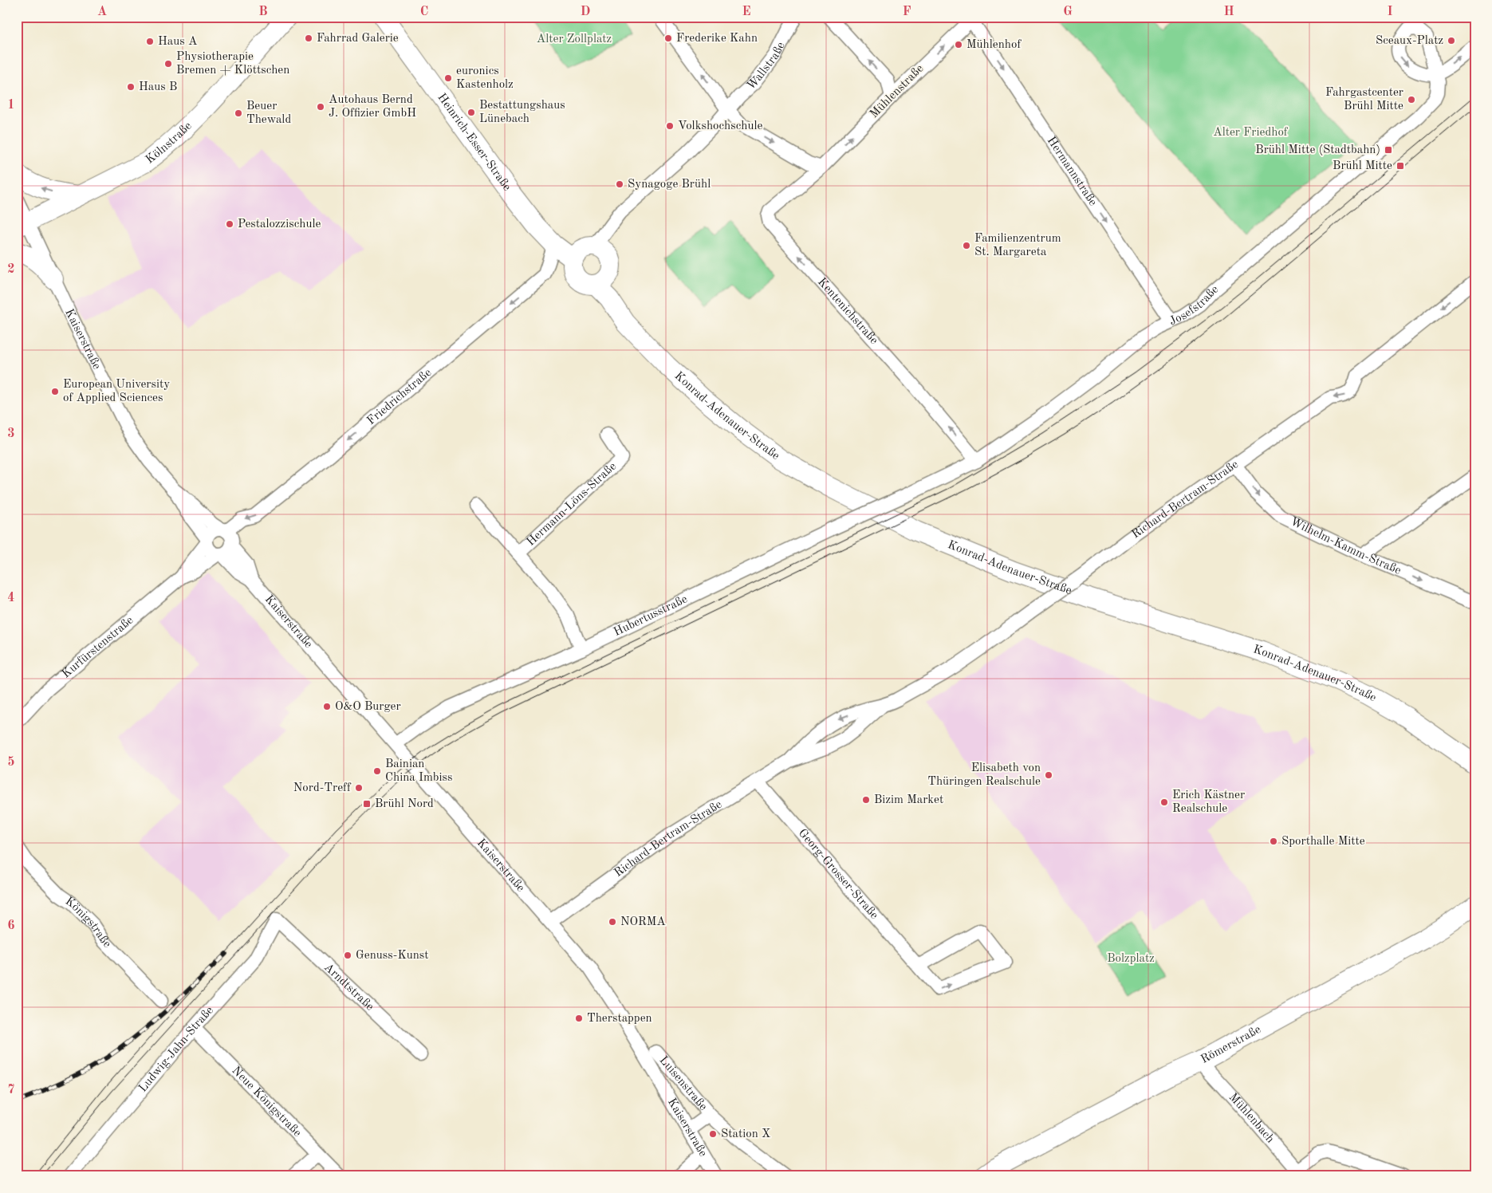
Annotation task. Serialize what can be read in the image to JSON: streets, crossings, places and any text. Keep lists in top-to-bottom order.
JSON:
{
  "streets": {
    "main road": [
      "Kölnstraße",
      "Heinrich-Esser-Straße",
      "Konrad-Adenauer-Straße",
      "Römerstraße"
    ],
    "street": [
      "Wallstraße",
      "Mühlenstraße",
      "Hermannstraße",
      "Josefstraße",
      "Kentenichstraße",
      "Kaiserstraße",
      "Friedrichstraße",
      "Richard-Bertram-Straße",
      "Hermann-Löns-Straße",
      "Wilhelm-Kamm-Straße",
      "Hubertusstraße",
      "Kurfürstenstraße",
      "Georg-Grosser-Straße",
      "Königstraße",
      "Arndtstraße",
      "Ludwig-Jahn-Straße",
      "Luisenstraße",
      "Neue Königstraße",
      "Mühlenbach"
    ]
  },
  "crossings": [
    ["Wallstraße", "Heinrich-Esser-Straße"],
    ["Wallstraße", "Konrad-Adenauer-Straße"],
    ["Mühlenstraße", "Hermannstraße"],
    ["Mühlenstraße", "Kentenichstraße"],
    ["Kölnstraße", "Kaiserstraße"],
    ["Heinrich-Esser-Straße", "Friedrichstraße"],
    ["Heinrich-Esser-Straße", "Konrad-Adenauer-Straße"],
    ["Hermannstraße", "Josefstraße"],
    ["Josefstraße", "Kentenichstraße"],
    ["Josefstraße", "Hubertusstraße"],
    ["Kaiserstraße", "Friedrichstraße"],
    ["Kaiserstraße", "Richard-Bertram-Straße"],
    ["Kaiserstraße", "Hubertusstraße"],
    ["Kaiserstraße", "Kurfürstenstraße"],
    ["Kaiserstraße", "Luisenstraße"],
    ["Friedrichstraße", "Kurfürstenstraße"],
    ["Richard-Bertram-Straße", "Wilhelm-Kamm-Straße"],
    ["Richard-Bertram-Straße", "Georg-Grosser-Straße"],
    ["Hermann-Löns-Straße", "Hubertusstraße"],
    ["Arndtstraße", "Ludwig-Jahn-Straße"],
    ["Römerstraße", "Mühlenbach"],
    ["Ludwig-Jahn-Straße", "Neue Königstraße"]
  ],
  "one_way": [
    "Mühlenstraße",
    "Hermannstraße",
    "Kentenichstraße",
    "Friedrichstraße",
    "Wilhelm-Kamm-Straße"
  ],
  "parks": ["Alter Zollplatz", "Alter Friedhof", "Bolzplatz"],
  "places": {
    "other": [
      "Fahrrad Galerie",
      "Frederike Kahn",
      "Sceaux-Platz",
      "Haus A",
      "Mühlenhof",
      "Physiotherapie Bremen + Klöttschen",
      "euronics Kastenholz",
      "Haus B",
      "Fahrgastcenter Brühl Mitte",
      "Autohaus Bernd J. Offizier GmbH",
      "Bestattungshaus Lünebach",
      "Beuer Thewald",
      "Volkshochschule",
      "Synagoge Brühl",
      "Pestalozzischule",
      "Familienzentrum St. Margareta",
      "European University of Applied Sciences",
      "O&O Burger",
      "Bainian China Imbiss",
      "Elisabeth von Thüringen Realschule",
      "Nord-Treff",
      "Bizim Market",
      "Erich Kästner Realschule",
      "Sporthalle Mitte",
      "NORMA",
      "Genuss-Kunst",
      "Therstappen",
      "Station X"
    ],
    "transit": ["Brühl Mitte (Stadtbahn)", "Brühl Mitte", "Brühl Nord"]
  },
  "grid": {
    "columns": [
      "A",
      "B",
      "C",
      "D",
      "E",
      "F",
      "G",
      "H",
      "I"
    ],
    "rows": [
      "1",
      "2",
      "3",
      "4",
      "5",
      "6",
      "7"
    ]
  }
}
